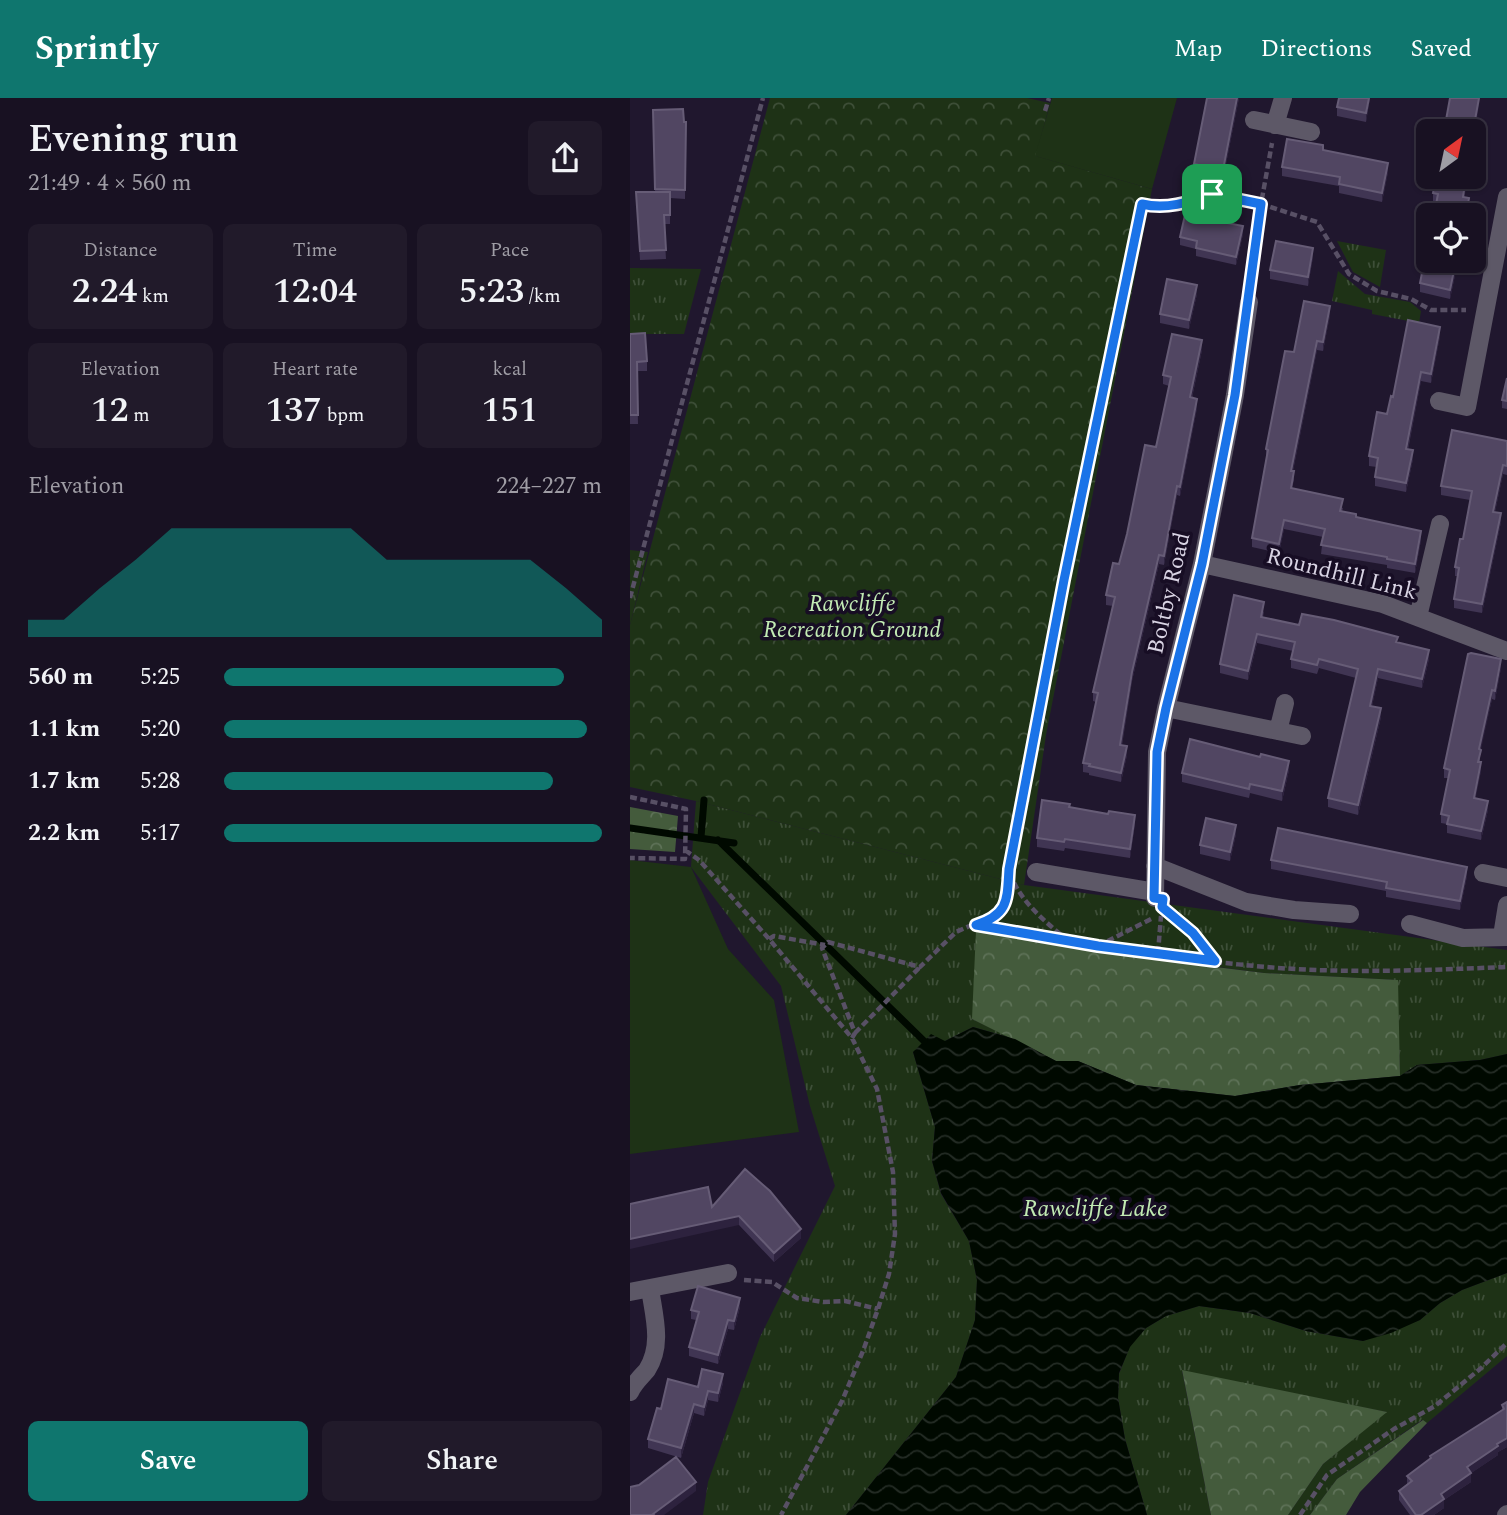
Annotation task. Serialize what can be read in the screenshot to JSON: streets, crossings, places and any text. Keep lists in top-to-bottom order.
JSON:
{
  "streets": {
    "street": ["Roundhill Link", "Boltby Road"]
  },
  "crossings": [
    ["Roundhill Link", "Boltby Road"]
  ],
  "water": ["Rawcliffe Lake"],
  "parks": ["Rawcliffe Recreation Ground"],
  "north": "top right",
  "page": {
    "header": "Sprintly",
    "nav": ["Map", "Directions", "Saved"],
    "heading": ["Evening run", "21:49 · 4 × 560 m"],
    "stats": [
      ["Distance", "2.24 km"],
      ["Time", "12:04"],
      ["Pace", "5:23 /km"],
      ["Elevation", "12 m"],
      ["Heart rate", "137 bpm"],
      ["kcal", "151"]
    ],
    "chart": ["Elevation", "224–227 m"],
    "list": [
      {
        "name": "560 m",
        "note": "5:25"
      },
      {
        "name": "1.1 km",
        "note": "5:20"
      },
      {
        "name": "1.7 km",
        "note": "5:28"
      },
      {
        "name": "2.2 km",
        "note": "5:17"
      }
    ],
    "buttons": ["Save", "Share"]
  }
}
